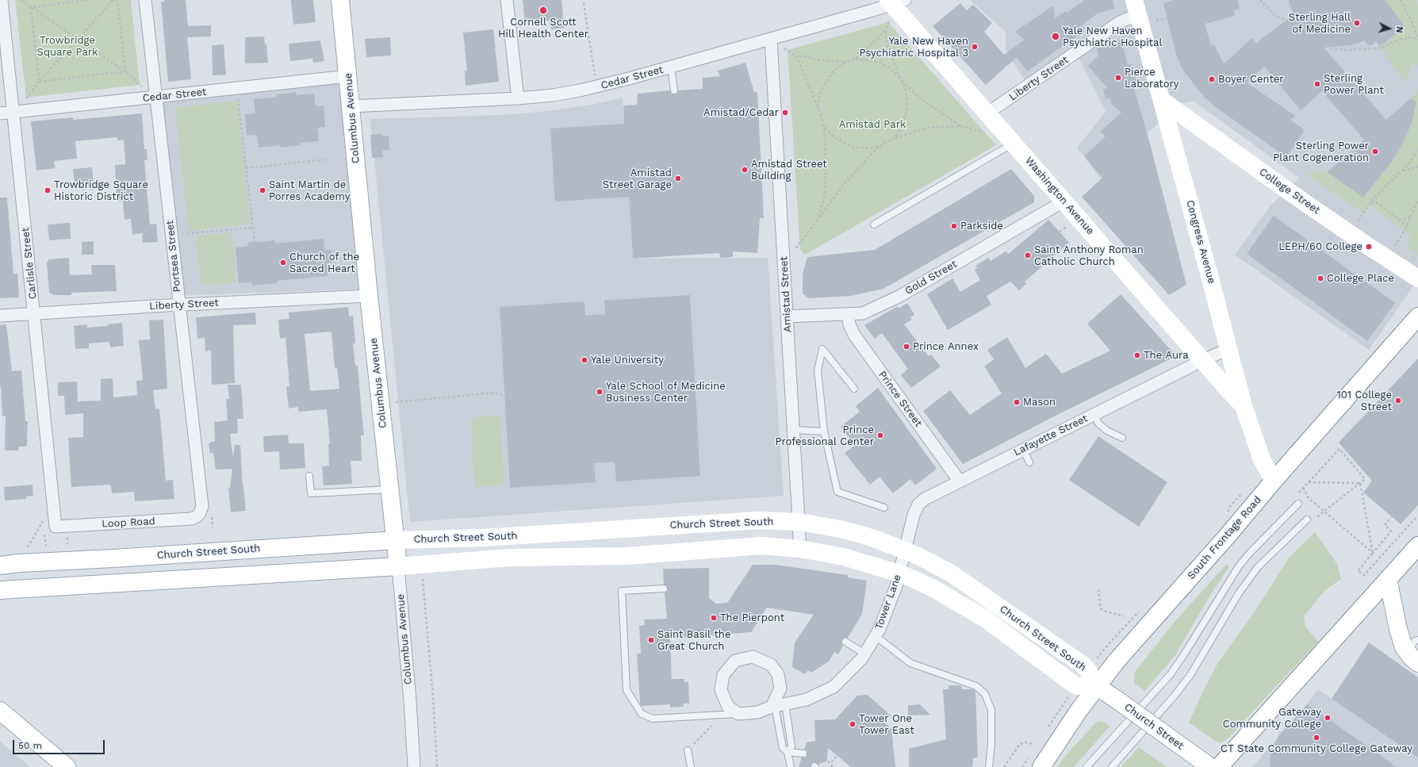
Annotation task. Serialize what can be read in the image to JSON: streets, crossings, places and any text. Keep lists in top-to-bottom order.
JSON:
{
  "streets": {
    "main road": [
      "Columbus Avenue",
      "College Street",
      "Washington Avenue",
      "Congress Avenue",
      "Church Street South",
      "South Frontage Road",
      "Church Street"
    ],
    "street": [
      "Cedar Street",
      "Liberty Street",
      "Portsea Street",
      "Carlisle Street",
      "Gold Street",
      "Amistad Street",
      "Prince Street",
      "Lafayette Street",
      "Loop Road",
      "Tower Lane"
    ]
  },
  "crossings": [
    ["Cedar Street", "Columbus Avenue"],
    ["Cedar Street", "Washington Avenue"],
    ["Cedar Street", "Portsea Street"],
    ["Cedar Street", "Carlisle Street"],
    ["Cedar Street", "Amistad Street"],
    ["Liberty Street", "Columbus Avenue"],
    ["Liberty Street", "Washington Avenue"],
    ["Liberty Street", "Congress Avenue"],
    ["Liberty Street", "Portsea Street"],
    ["Liberty Street", "Carlisle Street"],
    ["Columbus Avenue", "Church Street South"],
    ["College Street", "Congress Avenue"],
    ["Washington Avenue", "Congress Avenue"],
    ["Washington Avenue", "Gold Street"],
    ["Washington Avenue", "Lafayette Street"],
    ["Congress Avenue", "Lafayette Street"],
    ["Congress Avenue", "South Frontage Road"],
    ["Portsea Street", "Loop Road"],
    ["Carlisle Street", "Loop Road"],
    ["Gold Street", "Amistad Street"],
    ["Gold Street", "Prince Street"],
    ["Amistad Street", "Church Street South"],
    ["Prince Street", "Lafayette Street"],
    ["Lafayette Street", "Church Street South"],
    ["Lafayette Street", "Tower Lane"],
    ["Church Street South", "South Frontage Road"],
    ["Church Street South", "Tower Lane"],
    ["Church Street South", "Church Street"],
    ["South Frontage Road", "Church Street"]
  ],
  "parks": ["Trowbridge Square Park", "Amistad Park"],
  "places": [
    "Cornell Scott Hill Health Center",
    "Sterling Hall of Medicine",
    "Yale New Haven Psychiatric Hospital",
    "Yale New Haven Psychiatric Hospital 3",
    "Pierce Laboratory",
    "Boyer Center",
    "Sterling Power Plant",
    "Amistad/Cedar",
    "Sterling Power Plant Cogeneration",
    "Amistad Street Building",
    "Amistad Street Garage",
    "Trowbridge Square Historic District",
    "Saint Martin de Porres Academy",
    "Parkside",
    "LEPH/60 College",
    "Saint Anthony Roman Catholic Church",
    "Church of the Sacred Heart",
    "College Place",
    "Prince Annex",
    "The Aura",
    "Yale University",
    "Yale School of Medicine Business Center",
    "101 College Street",
    "Mason",
    "Prince Professional Center",
    "The Pierpont",
    "Saint Basil the Great Church",
    "Gateway Community College",
    "Tower One Tower East",
    "CT State Community College Gateway"
  ],
  "scale_bar": "50 m",
  "north": "right"
}
